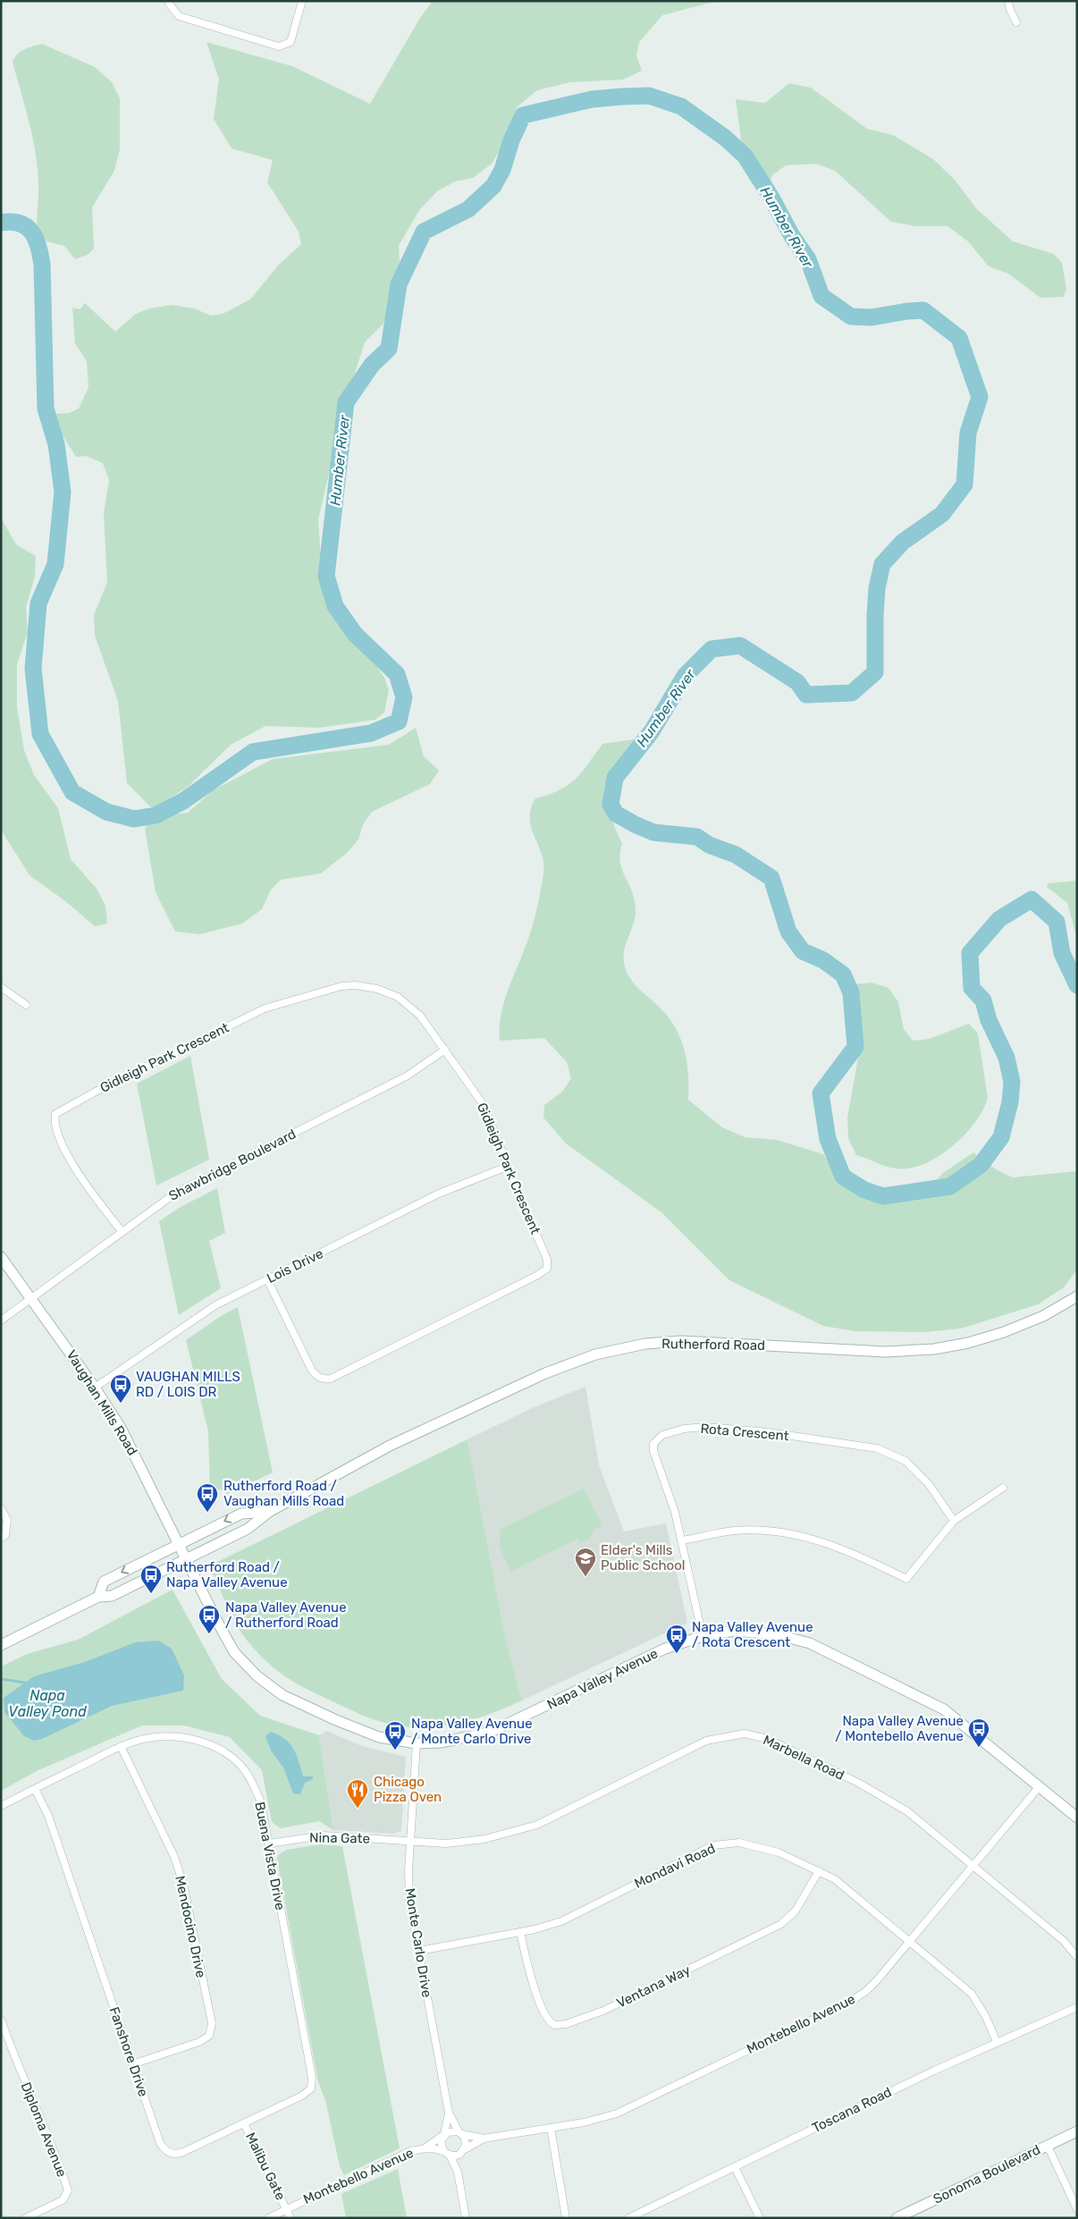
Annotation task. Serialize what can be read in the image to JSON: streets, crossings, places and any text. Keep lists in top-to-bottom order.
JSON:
{
  "streets": {
    "street": [
      "Gidleigh Park Crescent",
      "Shawbridge Boulevard",
      "Lois Drive",
      "Rutherford Road",
      "Vaughan Mills Road",
      "Rota Crescent",
      "Napa Valley Avenue",
      "Marbella Road",
      "Nina Gate",
      "Buena Vista Drive",
      "Mondavi Road",
      "Mendocino Drive",
      "Monte Carlo Drive",
      "Ventana Way",
      "Montebello Avenue",
      "Fanshore Drive",
      "Toscana Road",
      "Diploma Avenue",
      "Malibu Gate",
      "Sonoma Boulevard"
    ]
  },
  "crossings": [
    ["Gidleigh Park Crescent", "Shawbridge Boulevard"],
    ["Gidleigh Park Crescent", "Lois Drive"],
    ["Shawbridge Boulevard", "Vaughan Mills Road"],
    ["Lois Drive", "Vaughan Mills Road"],
    ["Rutherford Road", "Vaughan Mills Road"],
    ["Rutherford Road", "Napa Valley Avenue"],
    ["Vaughan Mills Road", "Napa Valley Avenue"],
    ["Rota Crescent", "Napa Valley Avenue"],
    ["Napa Valley Avenue", "Monte Carlo Drive"],
    ["Napa Valley Avenue", "Montebello Avenue"],
    ["Marbella Road", "Nina Gate"],
    ["Marbella Road", "Monte Carlo Drive"],
    ["Marbella Road", "Montebello Avenue"],
    ["Nina Gate", "Buena Vista Drive"],
    ["Nina Gate", "Monte Carlo Drive"],
    ["Buena Vista Drive", "Mendocino Drive"],
    ["Buena Vista Drive", "Fanshore Drive"],
    ["Mondavi Road", "Monte Carlo Drive"],
    ["Mondavi Road", "Ventana Way"],
    ["Mondavi Road", "Montebello Avenue"],
    ["Mondavi Road", "Toscana Road"],
    ["Mendocino Drive", "Fanshore Drive"],
    ["Monte Carlo Drive", "Montebello Avenue"],
    ["Montebello Avenue", "Malibu Gate"],
    ["Fanshore Drive", "Malibu Gate"]
  ],
  "water": ["Humber River", "Napa Valley Pond"],
  "places": {
    "bus stop": [
      "VAUGHAN MILLS RD / LOIS DR",
      "Rutherford Road / Vaughan Mills Road",
      "Rutherford Road / Napa Valley Avenue",
      "Napa Valley Avenue / Rutherford Road",
      "Napa Valley Avenue / Rota Crescent",
      "Napa Valley Avenue / Montebello Avenue",
      "Napa Valley Avenue / Monte Carlo Drive"
    ],
    "school or university": ["Elder's Mills Public School"],
    "restaurant": ["Chicago Pizza Oven"]
  }
}
